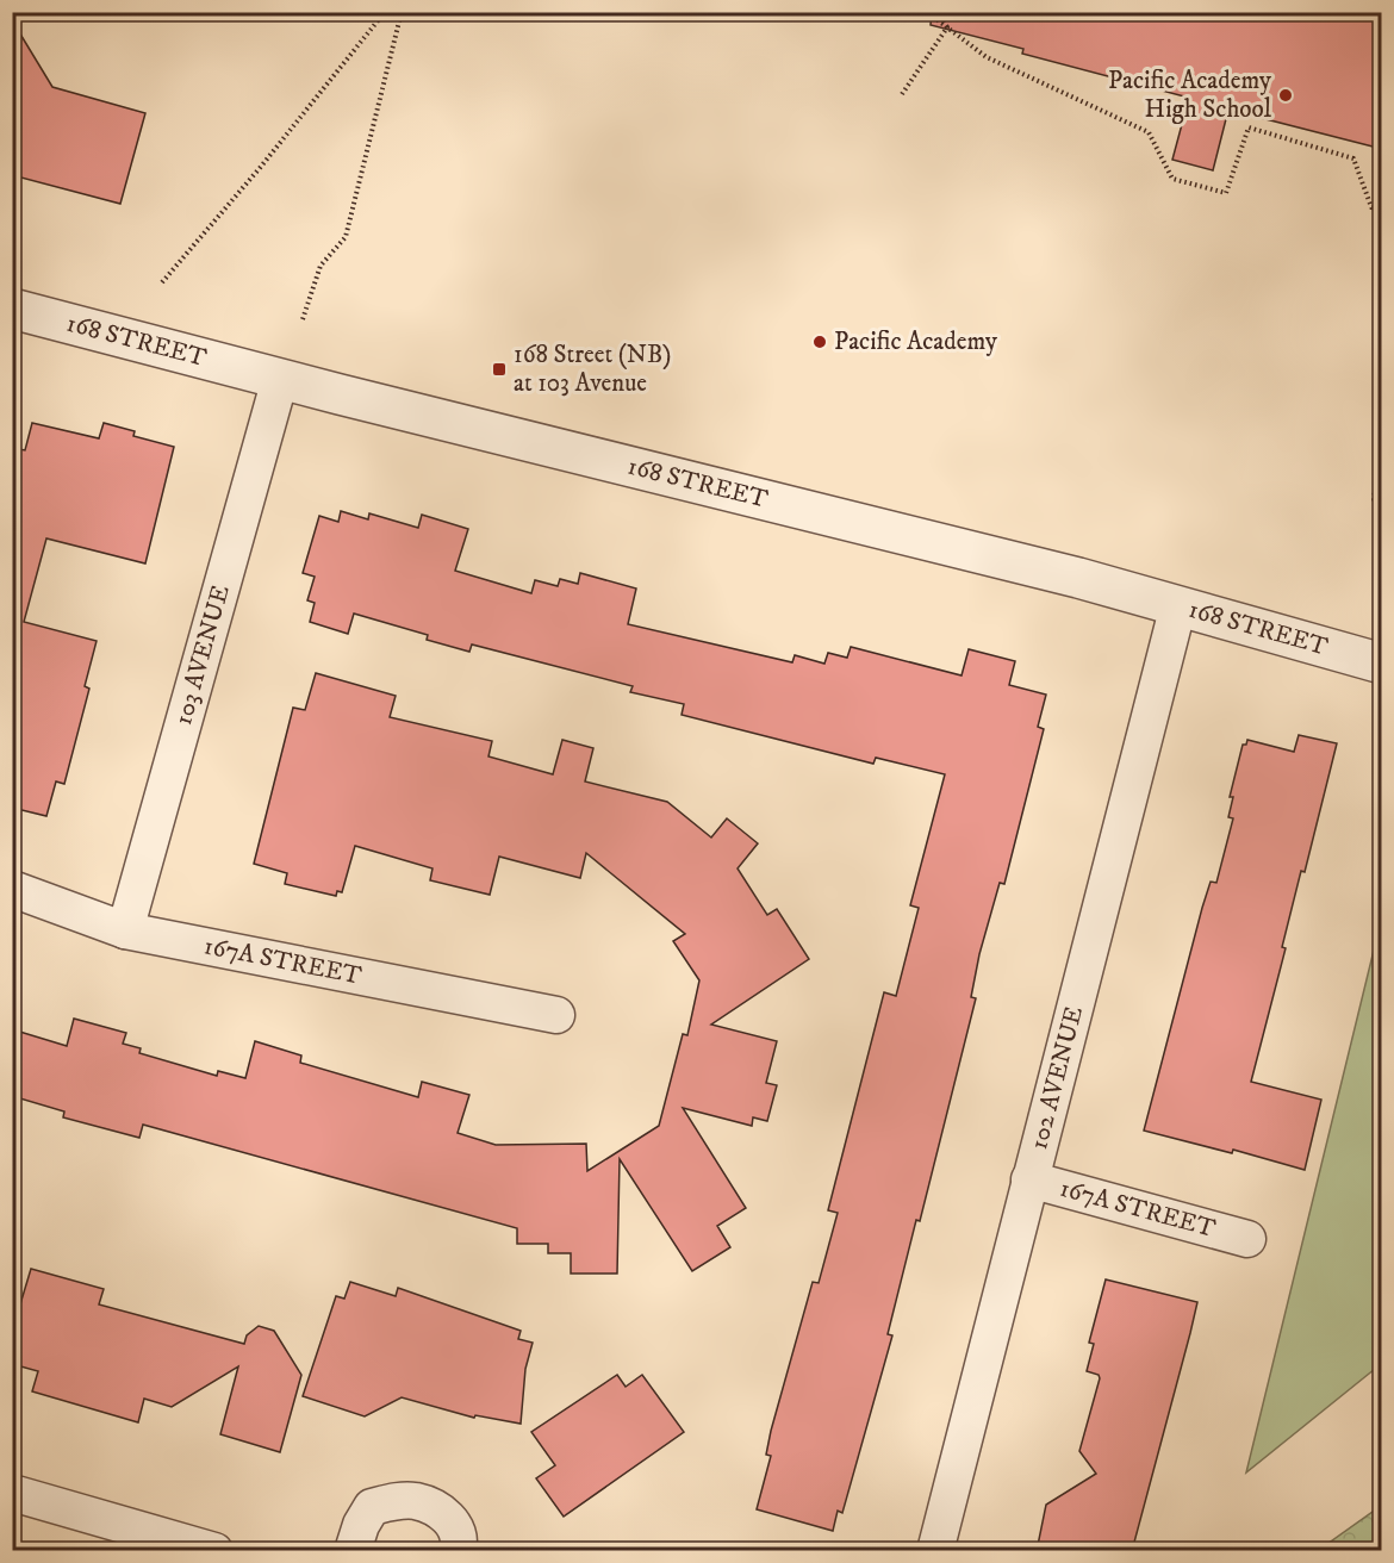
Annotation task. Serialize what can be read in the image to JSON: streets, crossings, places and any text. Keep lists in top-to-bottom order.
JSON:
{
  "streets": {
    "street": [
      "168 STREET",
      "103 AVENUE",
      "167A STREET",
      "102 AVENUE"
    ]
  },
  "crossings": [
    ["168 STREET", "103 AVENUE"],
    ["168 STREET", "102 AVENUE"],
    ["103 AVENUE", "167A STREET"],
    ["167A STREET", "102 AVENUE"]
  ],
  "places": {
    "other": ["Pacific Academy High School", "Pacific Academy"],
    "transit": ["168 Street (NB) at 103 Avenue"]
  }
}
